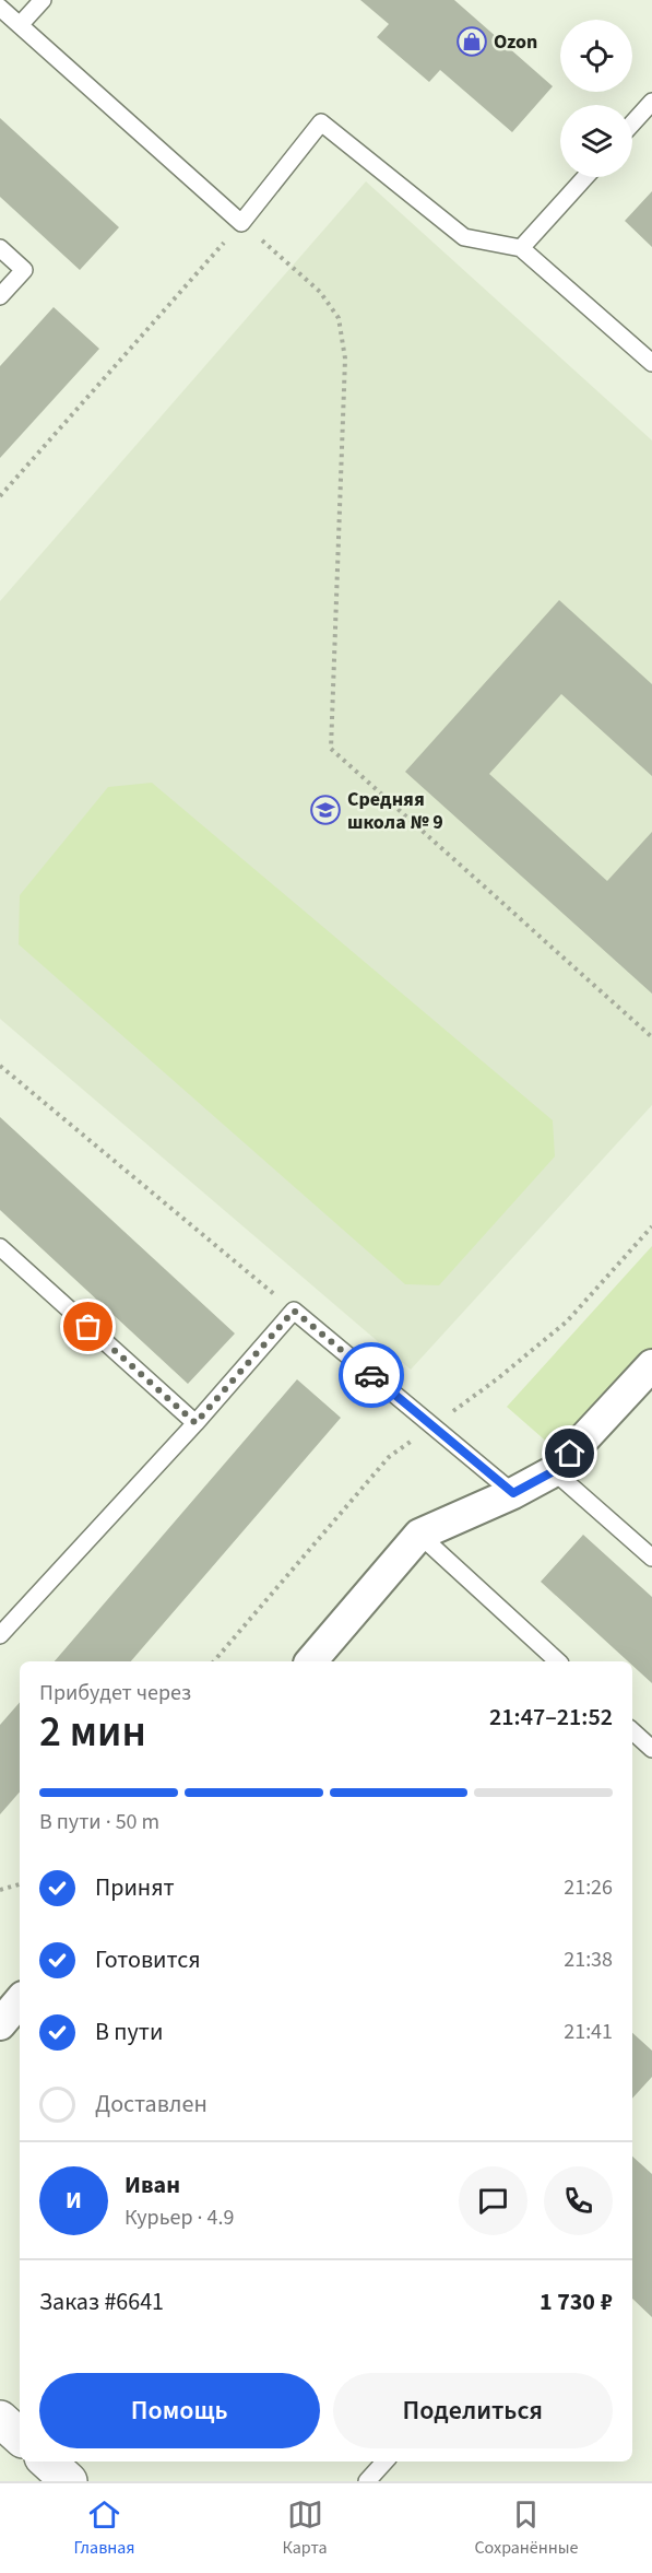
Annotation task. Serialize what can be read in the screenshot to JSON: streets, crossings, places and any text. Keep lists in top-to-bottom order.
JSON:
{
  "places": {
    "shop": ["Ozon"],
    "school or university": ["Средняя школа № 9"]
  },
  "page": {
    "heading": ["2 мин", "Прибудет через", "21:47–21:52"],
    "panel": [
      "Иван",
      "Курьер · 4.9",
      "Заказ #6641",
      "1 730 ₽"
    ],
    "bar": "В пути · 50 m",
    "list": [
      ["Принят", "21:26"],
      ["Готовится", "21:38"],
      ["В пути", "21:41"],
      "Доставлен"
    ],
    "round": "И",
    "buttons": ["Помощь", "Поделиться"],
    "tabs": ["Главная", "Карта", "Сохранённые"]
  }
}
